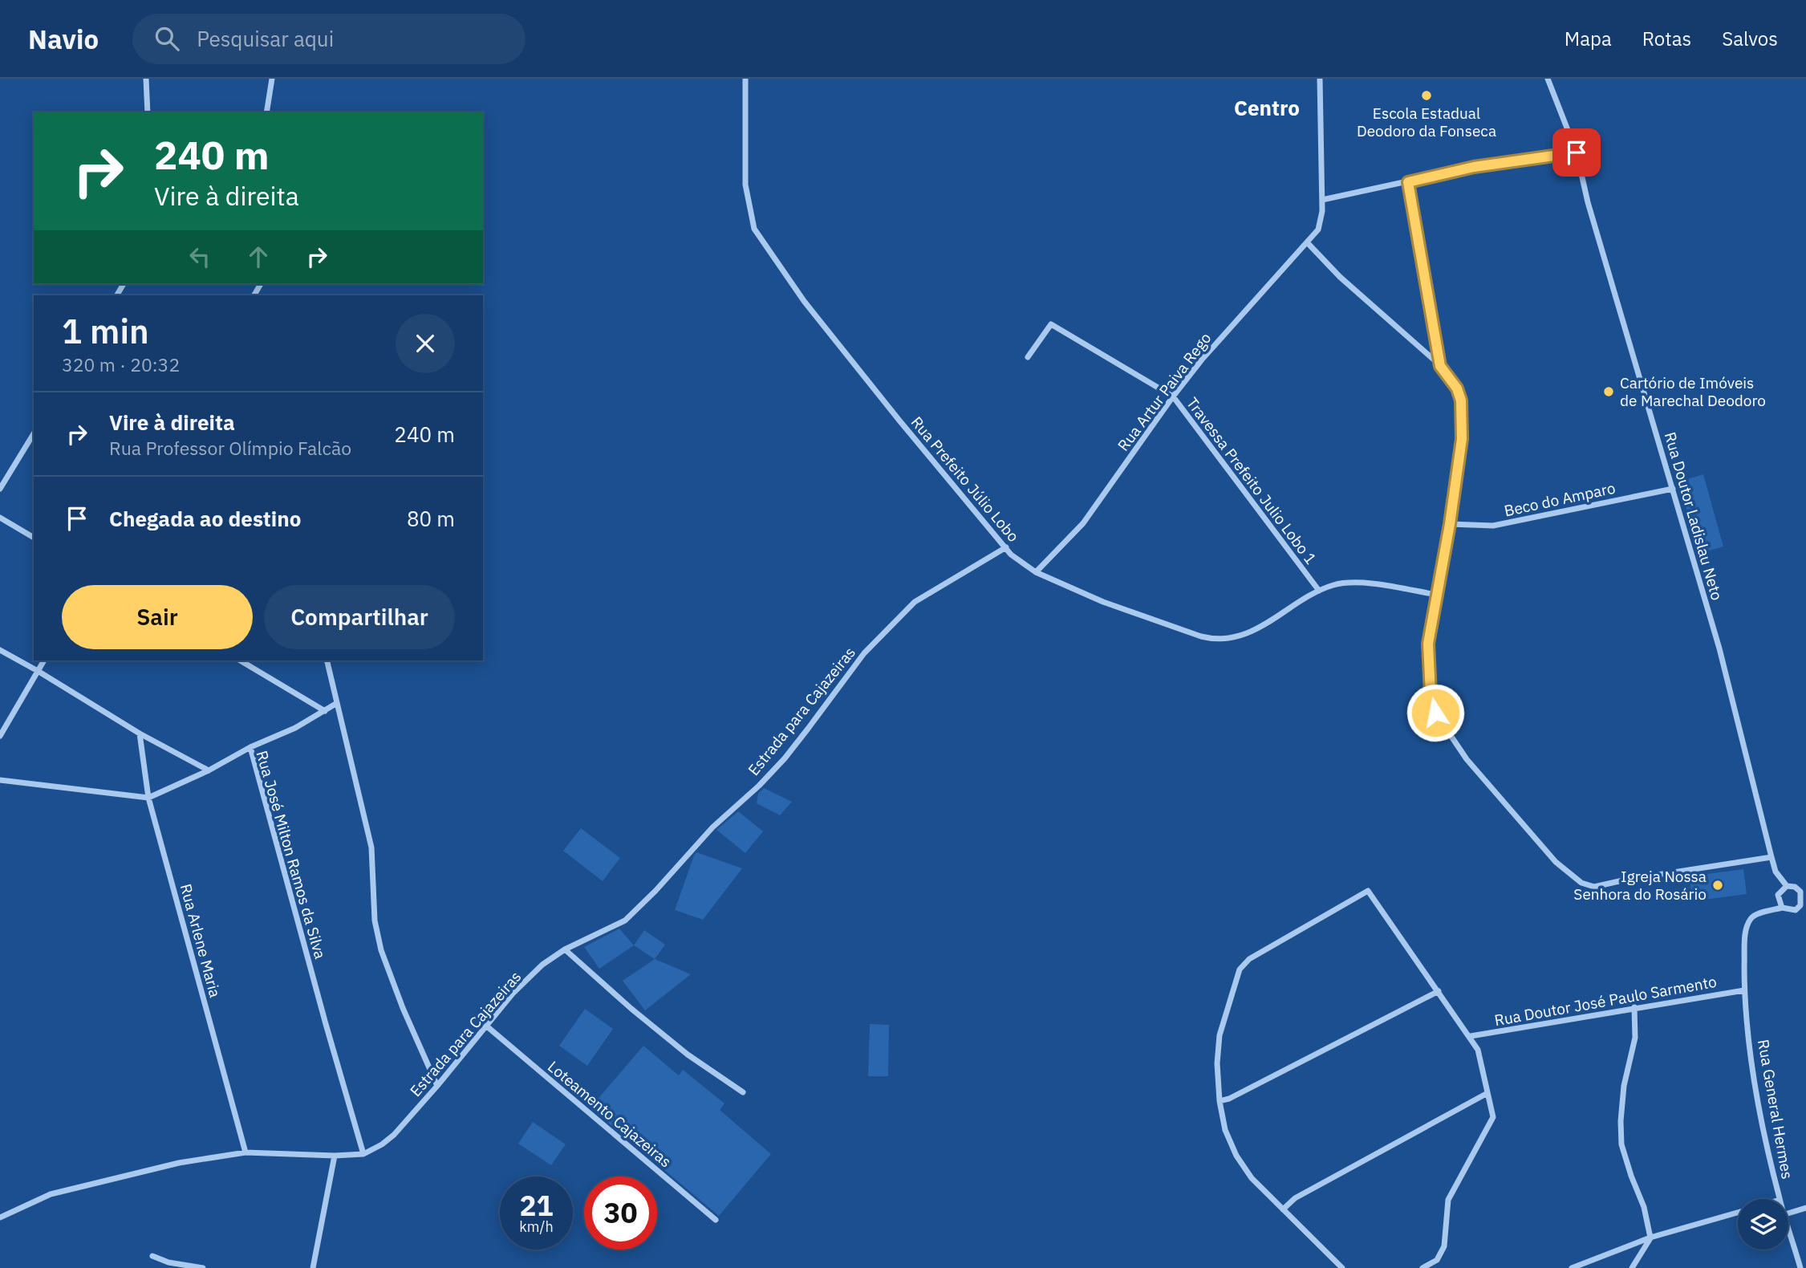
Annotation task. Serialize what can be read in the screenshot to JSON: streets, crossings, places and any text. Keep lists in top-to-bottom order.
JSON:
{
  "streets": {
    "street": [
      "Rua Artur Paiva Rego",
      "Rua Prefeito Júlio Lobo",
      "Travessa Prefeito Julio Lobo 1",
      "Beco do Amparo",
      "Rua Doutor Ladislau Neto",
      "Estrada para Cajazeiras",
      "Rua José Milton Ramos da Silva",
      "Rua Arlene Maria",
      "Rua Doutor José Paulo Sarmento",
      "Rua General Hermes",
      "Loteamento Cajazeiras"
    ]
  },
  "crossings": [
    ["Rua Artur Paiva Rego", "Rua Prefeito Júlio Lobo"],
    ["Rua Artur Paiva Rego", "Travessa Prefeito Julio Lobo 1"],
    ["Rua Prefeito Júlio Lobo", "Travessa Prefeito Julio Lobo 1"],
    ["Rua Prefeito Júlio Lobo", "Estrada para Cajazeiras"],
    ["Beco do Amparo", "Rua Doutor Ladislau Neto"],
    ["Rua Doutor Ladislau Neto", "Rua General Hermes"],
    ["Estrada para Cajazeiras", "Rua José Milton Ramos da Silva"],
    ["Estrada para Cajazeiras", "Rua Arlene Maria"],
    ["Estrada para Cajazeiras", "Loteamento Cajazeiras"],
    ["Rua José Milton Ramos da Silva", "Rua Arlene Maria"],
    ["Rua Doutor José Paulo Sarmento", "Rua General Hermes"]
  ],
  "districts": ["Centro"],
  "places": ["Escola Estadual Deodoro da Fonseca", "Cartório de Imóveis de Marechal Deodoro", "Igreja Nossa Senhora do Rosário"],
  "page": {
    "header": "Navio",
    "search": "Pesquisar aqui",
    "nav": ["Mapa", "Rotas", "Salvos"],
    "turn": ["240 m", "Vire à direita"],
    "heading": ["1 min", "320 m · 20:32"],
    "list": [
      {
        "name": "Vire à direita",
        "note": "Rua Professor Olímpio Falcão",
        "value": "240 m"
      },
      {
        "name": "Chegada ao destino",
        "value": "80 m"
      }
    ],
    "buttons": ["Sair", "Compartilhar"],
    "speed": "21 km/h",
    "limit": "30"
  }
}
